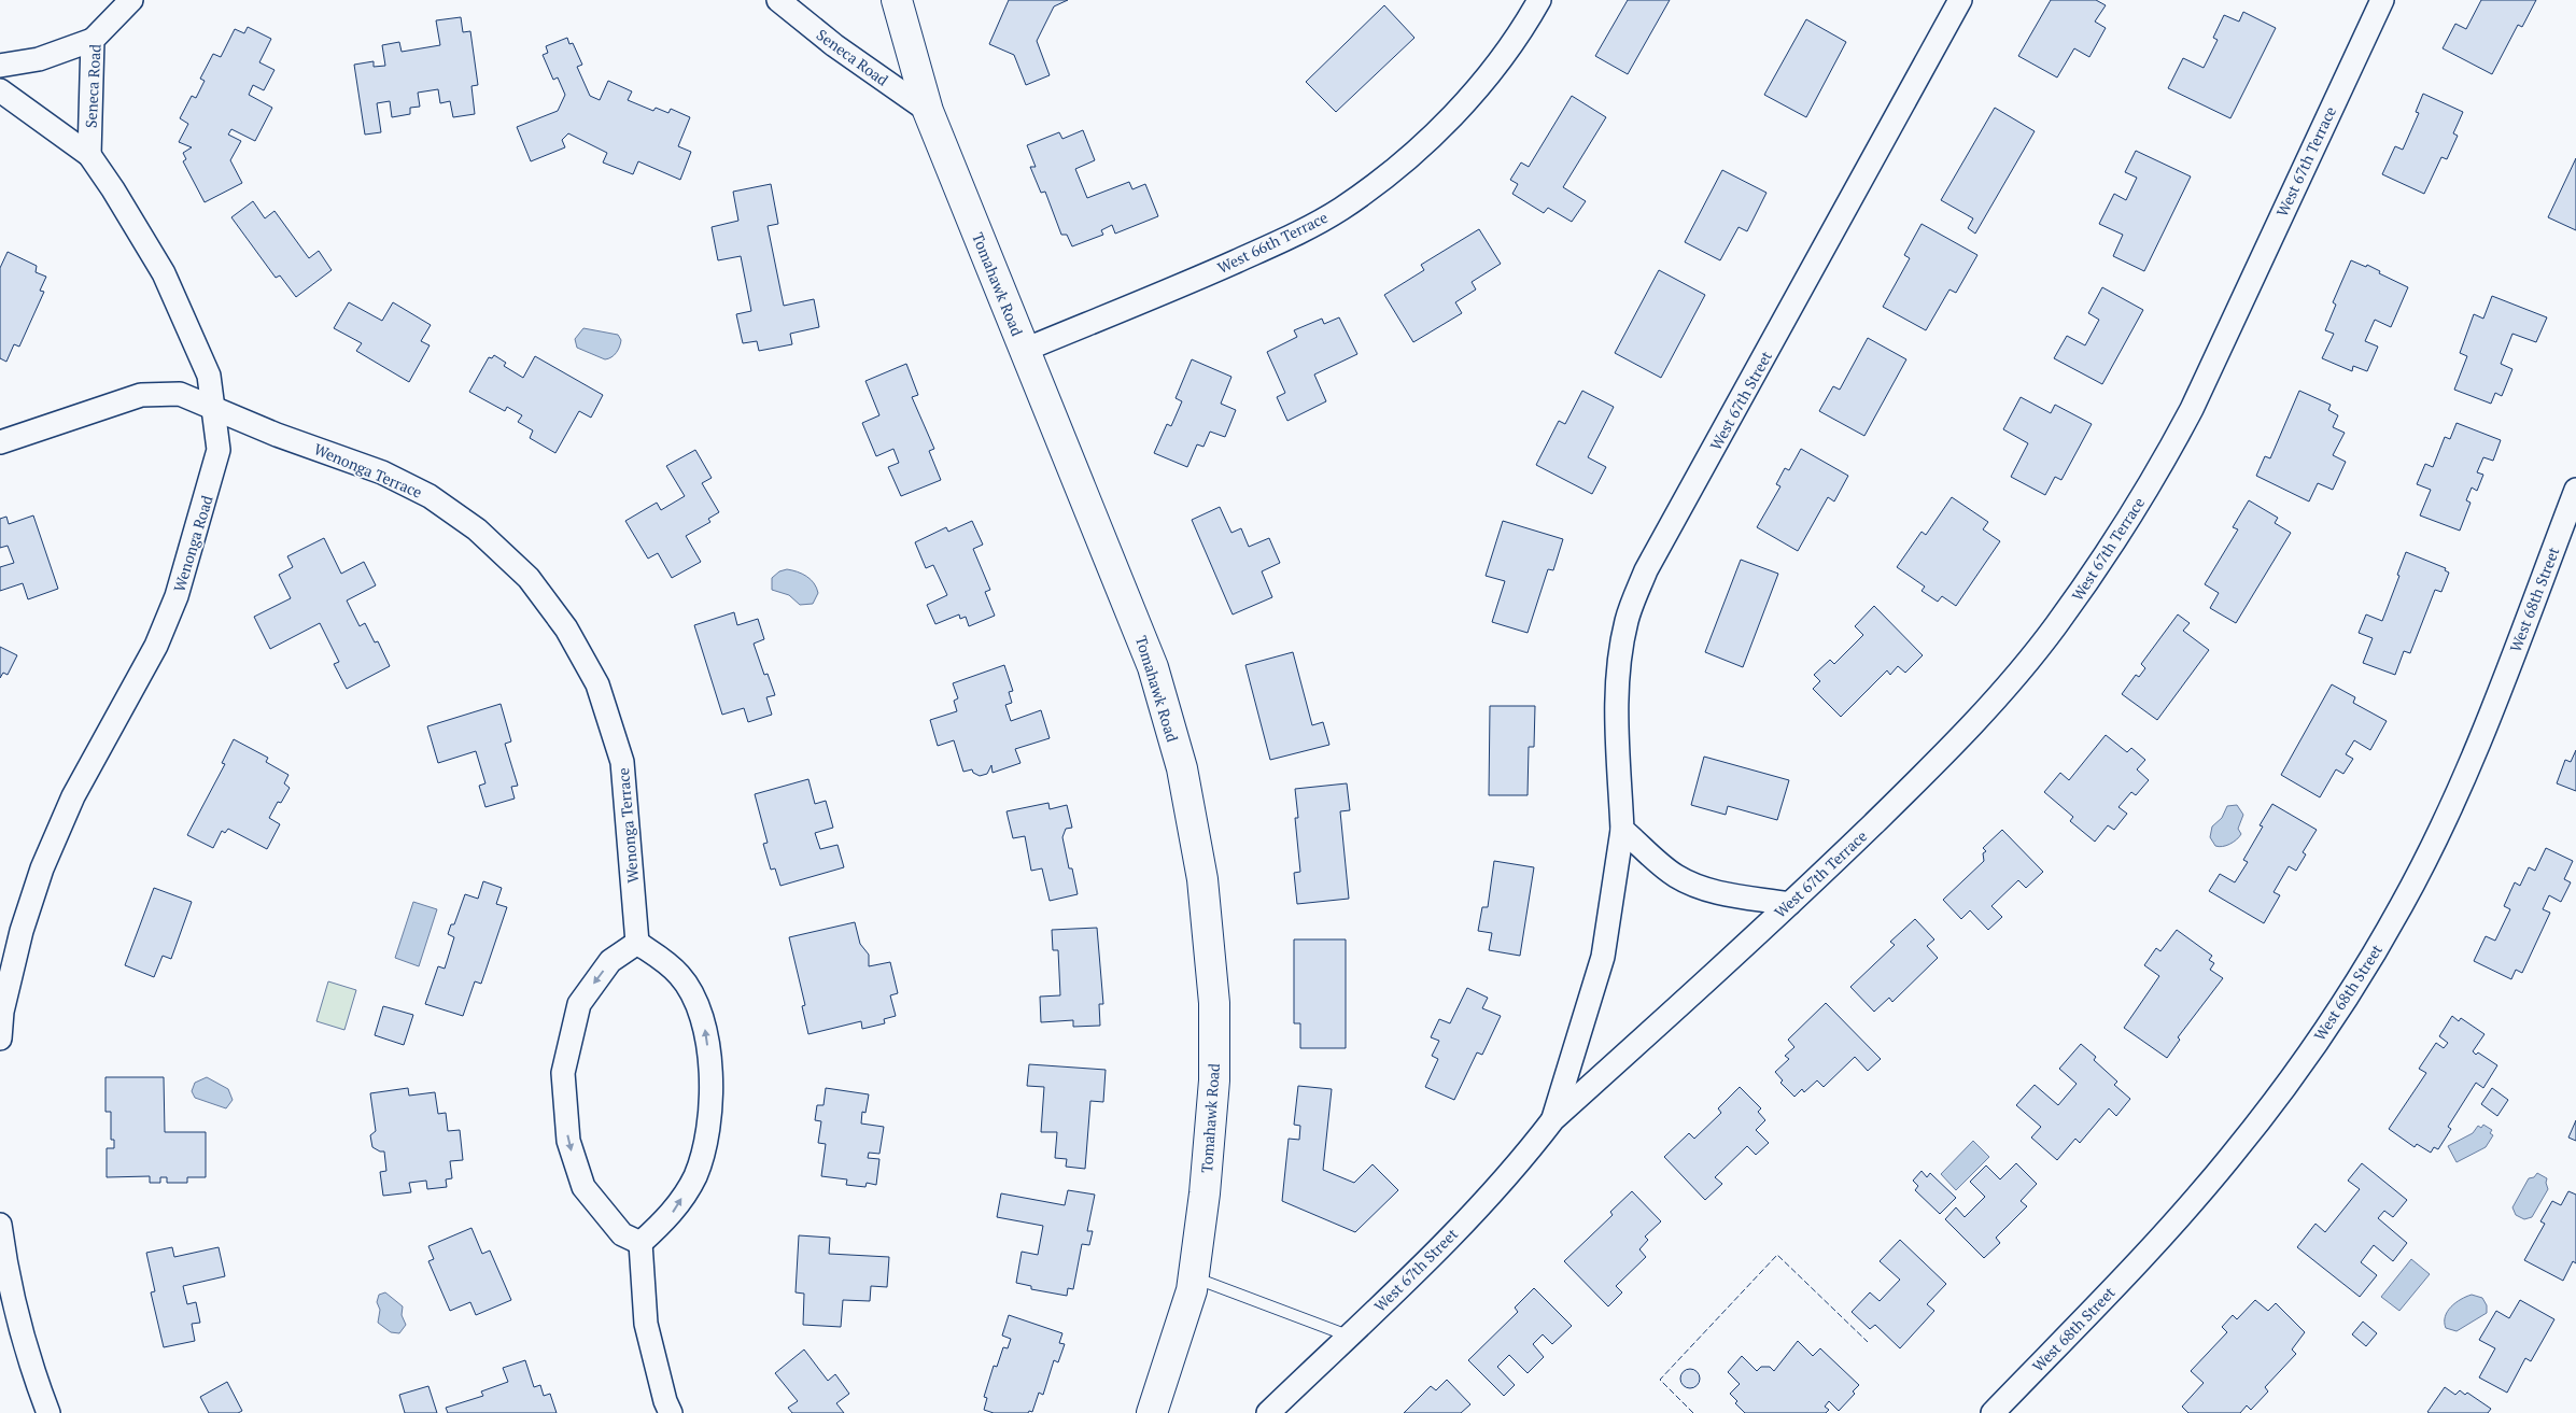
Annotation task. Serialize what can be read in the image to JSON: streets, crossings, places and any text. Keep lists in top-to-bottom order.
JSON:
{
  "streets": {
    "street": [
      "Seneca Road",
      "West 67th Terrace",
      "West 66th Terrace",
      "Tomahawk Road",
      "West 67th Street",
      "Wenonga Terrace",
      "Wenonga Road",
      "West 68th Street"
    ]
  },
  "crossings": [
    ["Seneca Road", "Tomahawk Road"],
    ["Seneca Road", "Wenonga Road"],
    ["West 67th Terrace", "West 67th Street"],
    ["West 66th Terrace", "Tomahawk Road"],
    ["Wenonga Terrace", "Wenonga Road"]
  ]
}
